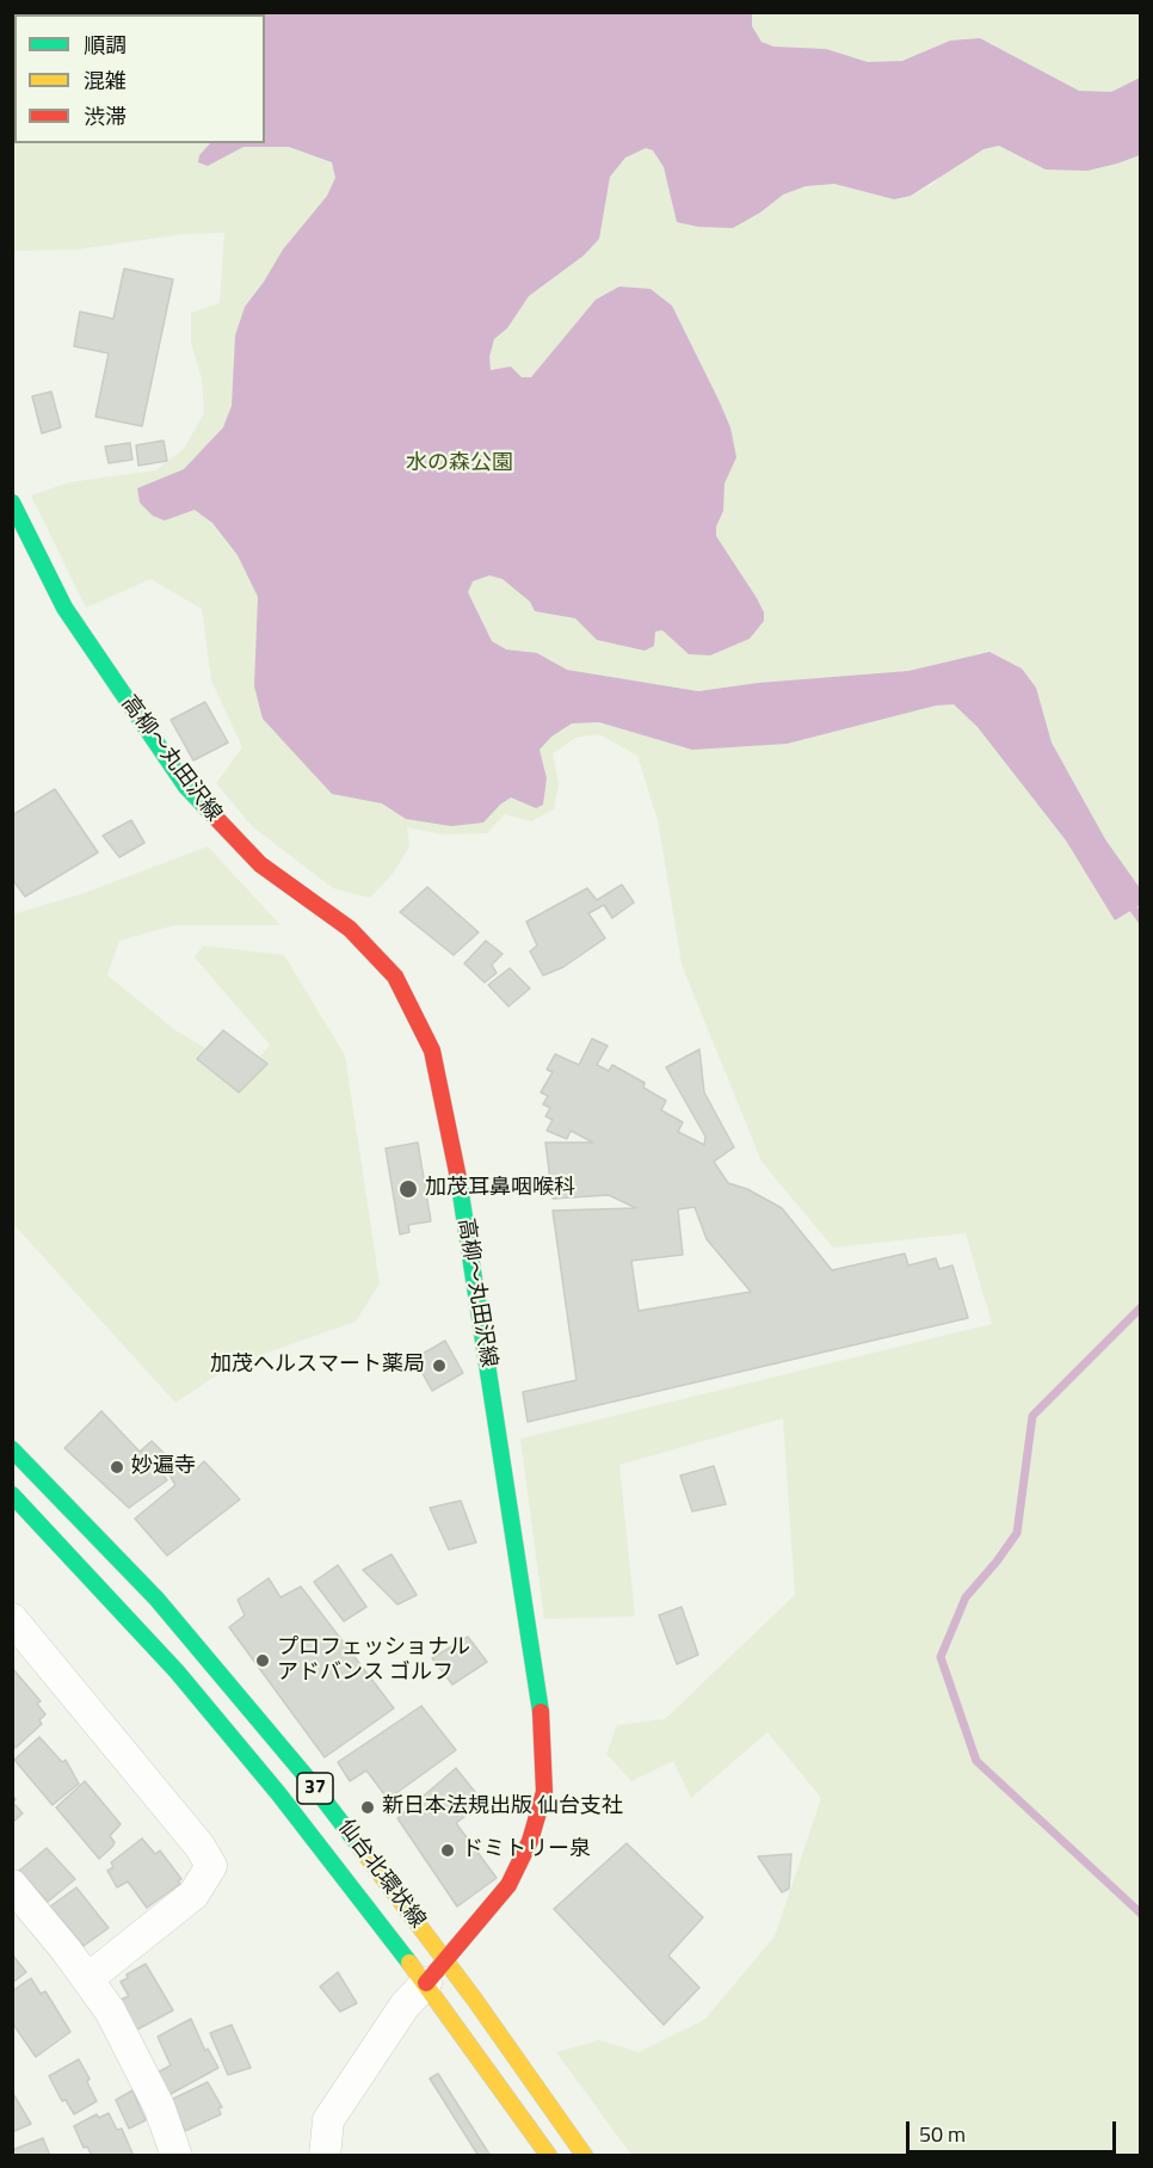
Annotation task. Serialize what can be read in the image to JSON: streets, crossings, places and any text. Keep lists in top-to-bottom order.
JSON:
{
  "streets": {
    "main road": ["高柳～丸田沢線", "37", "仙台北環状線"]
  },
  "crossings": [
    ["高柳～丸田沢線", "仙台北環状線"]
  ],
  "parks": ["水の森公園"],
  "places": [
    "加茂耳鼻咽喉科",
    "加茂ヘルスマート薬局",
    "妙遍寺",
    "プロフェッショナル アドバンス ゴルフ",
    "新日本法規出版 仙台支社",
    "ドミトリー泉"
  ],
  "legend": ["順調", "混雑", "渋滞"],
  "scale_bar": "50 m"
}
